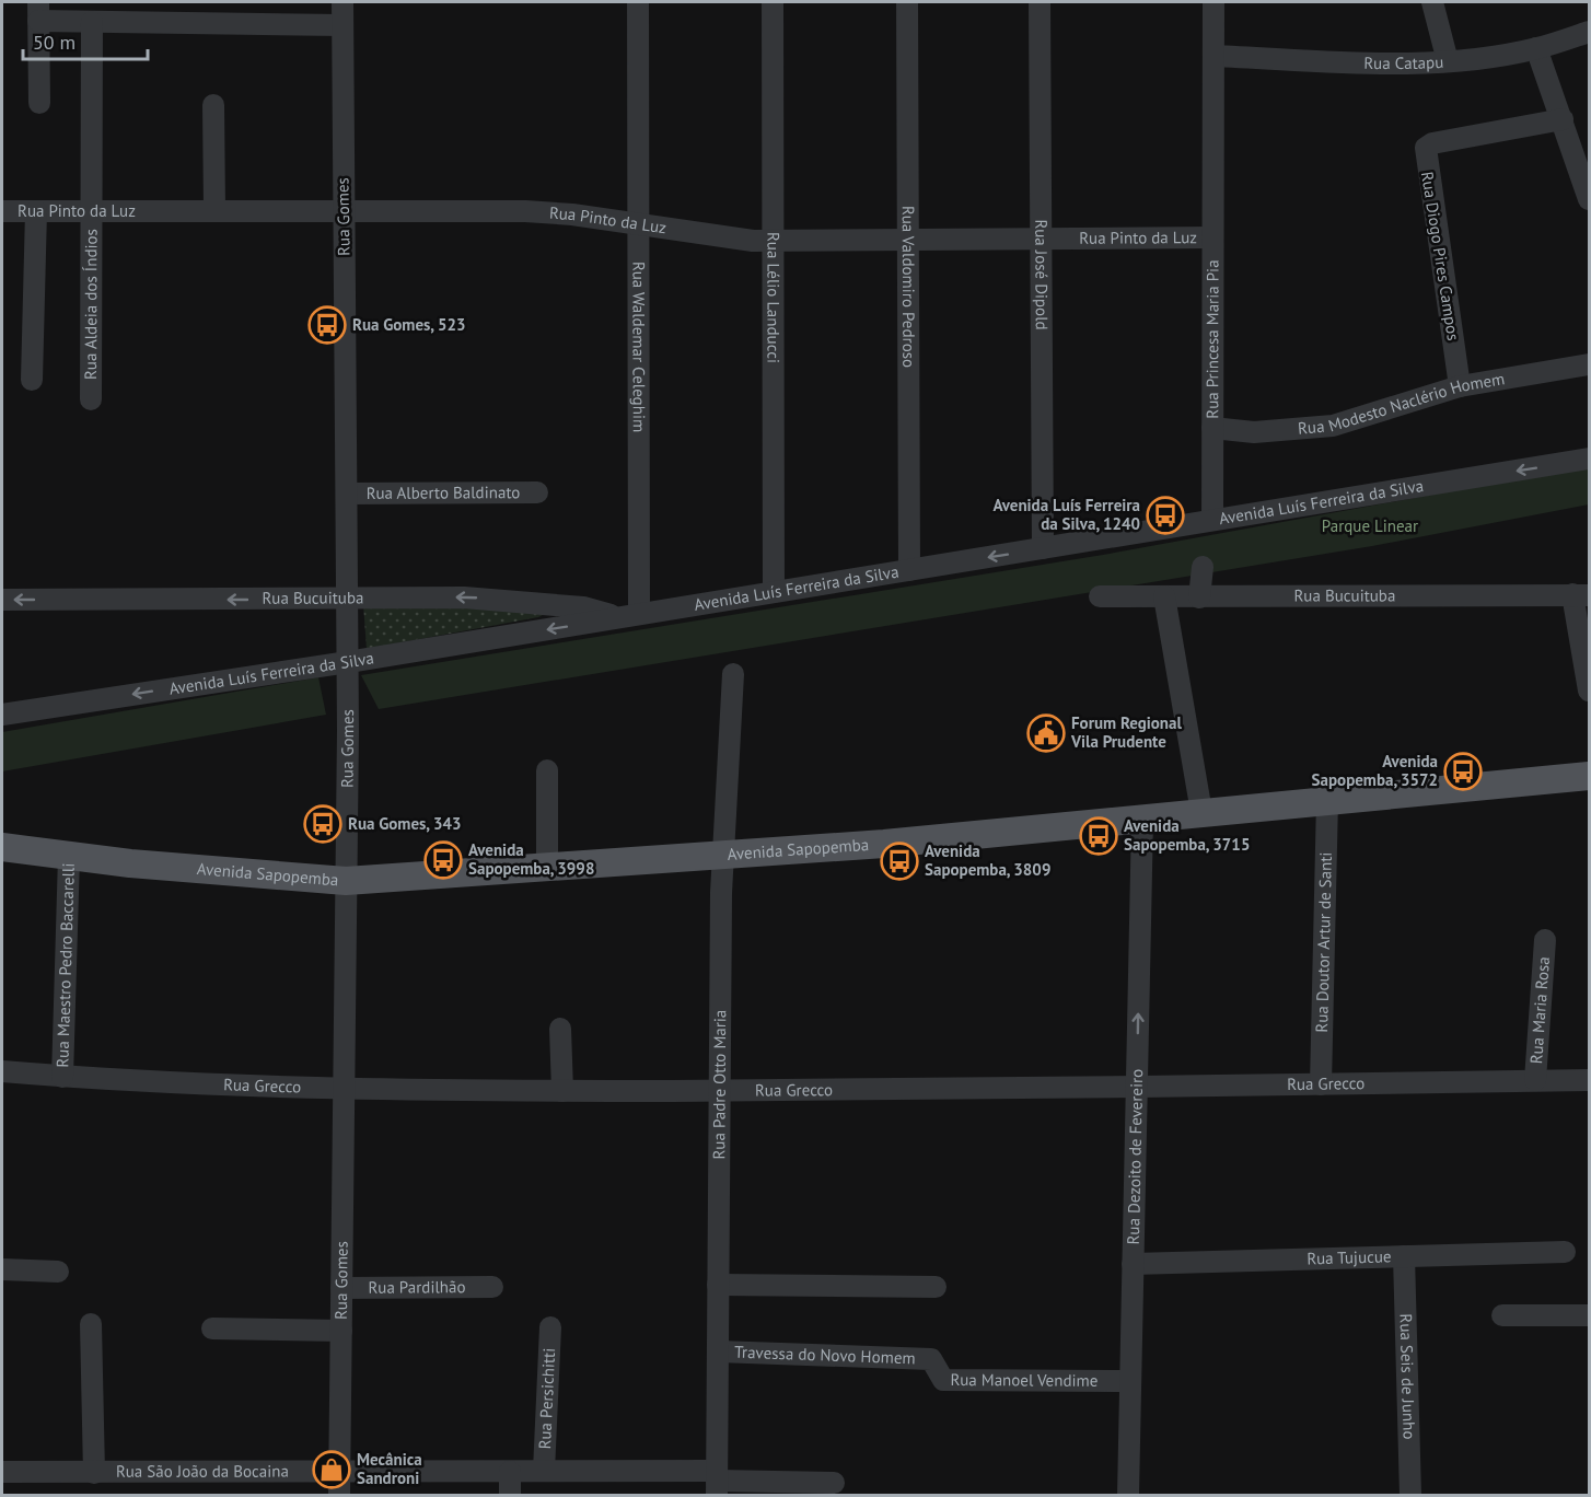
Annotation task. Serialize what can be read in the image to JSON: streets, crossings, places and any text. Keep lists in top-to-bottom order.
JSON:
{
  "streets": {
    "main road": ["Avenida Sapopemba"],
    "street": [
      "Rua Catapu",
      "Rua Pinto da Luz",
      "Rua Gomes",
      "Rua Diogo Pires Campos",
      "Rua José Dipold",
      "Rua Valdomiro Pedroso",
      "Rua Lélio Landucci",
      "Rua Aldeia dos Índios",
      "Rua Princesa Maria Pia",
      "Rua Waldemar Celeghim",
      "Rua Modesto Naclério Homem",
      "Rua Alberto Baldinato",
      "Avenida Luís Ferreira da Silva",
      "Rua Bucuituba",
      "Rua Doutor Artur de Santi",
      "Rua Maestro Pedro Baccarelli",
      "Rua Maria Rosa",
      "Rua Padre Otto Maria",
      "Rua Grecco",
      "Rua Dezoito de Fevereiro",
      "Rua Tujucue",
      "Rua Pardilhão",
      "Travessa do Novo Homem",
      "Rua Seis de Junho",
      "Rua Manoel Vendime",
      "Rua Persichitti",
      "Rua São João da Bocaina"
    ]
  },
  "crossings": [
    ["Rua Catapu", "Rua Princesa Maria Pia"],
    ["Rua Pinto da Luz", "Rua Gomes"],
    ["Rua Pinto da Luz", "Rua José Dipold"],
    ["Rua Pinto da Luz", "Rua Valdomiro Pedroso"],
    ["Rua Pinto da Luz", "Rua Lélio Landucci"],
    ["Rua Pinto da Luz", "Rua Aldeia dos Índios"],
    ["Rua Pinto da Luz", "Rua Princesa Maria Pia"],
    ["Rua Pinto da Luz", "Rua Waldemar Celeghim"],
    ["Rua Gomes", "Rua Alberto Baldinato"],
    ["Rua Gomes", "Avenida Luís Ferreira da Silva"],
    ["Rua Gomes", "Rua Bucuituba"],
    ["Rua Gomes", "Avenida Sapopemba"],
    ["Rua Gomes", "Rua Grecco"],
    ["Rua Gomes", "Rua Pardilhão"],
    ["Rua Gomes", "Rua São João da Bocaina"],
    ["Rua Diogo Pires Campos", "Rua Modesto Naclério Homem"],
    ["Rua José Dipold", "Avenida Luís Ferreira da Silva"],
    ["Rua Valdomiro Pedroso", "Avenida Luís Ferreira da Silva"],
    ["Rua Lélio Landucci", "Avenida Luís Ferreira da Silva"],
    ["Rua Princesa Maria Pia", "Rua Modesto Naclério Homem"],
    ["Rua Princesa Maria Pia", "Avenida Luís Ferreira da Silva"],
    ["Rua Waldemar Celeghim", "Avenida Luís Ferreira da Silva"],
    ["Rua Waldemar Celeghim", "Rua Bucuituba"],
    ["Avenida Luís Ferreira da Silva", "Rua Bucuituba"],
    ["Avenida Sapopemba", "Rua Doutor Artur de Santi"],
    ["Avenida Sapopemba", "Rua Maestro Pedro Baccarelli"],
    ["Avenida Sapopemba", "Rua Padre Otto Maria"],
    ["Avenida Sapopemba", "Rua Dezoito de Fevereiro"],
    ["Rua Doutor Artur de Santi", "Rua Grecco"],
    ["Rua Maestro Pedro Baccarelli", "Rua Grecco"],
    ["Rua Maria Rosa", "Rua Grecco"],
    ["Rua Padre Otto Maria", "Rua Grecco"],
    ["Rua Padre Otto Maria", "Travessa do Novo Homem"],
    ["Rua Padre Otto Maria", "Rua São João da Bocaina"],
    ["Rua Grecco", "Rua Dezoito de Fevereiro"],
    ["Rua Dezoito de Fevereiro", "Rua Tujucue"],
    ["Rua Dezoito de Fevereiro", "Rua Manoel Vendime"],
    ["Rua Tujucue", "Rua Seis de Junho"],
    ["Travessa do Novo Homem", "Rua Manoel Vendime"],
    ["Rua Persichitti", "Rua São João da Bocaina"]
  ],
  "one_way": ["Avenida Luís Ferreira da Silva", "Rua Bucuituba", "Rua Dezoito de Fevereiro"],
  "parks": ["Parque Linear"],
  "places": {
    "bus stop": [
      "Rua Gomes, 523",
      "Avenida Luís Ferreira da Silva, 1240",
      "Avenida Sapopemba, 3572",
      "Rua Gomes, 343",
      "Avenida Sapopemba, 3715",
      "Avenida Sapopemba, 3998",
      "Avenida Sapopemba, 3809"
    ],
    "public building": ["Forum Regional Vila Prudente"],
    "shop": ["Mecânica Sandroni"]
  },
  "scale_bar": "50 m"
}
